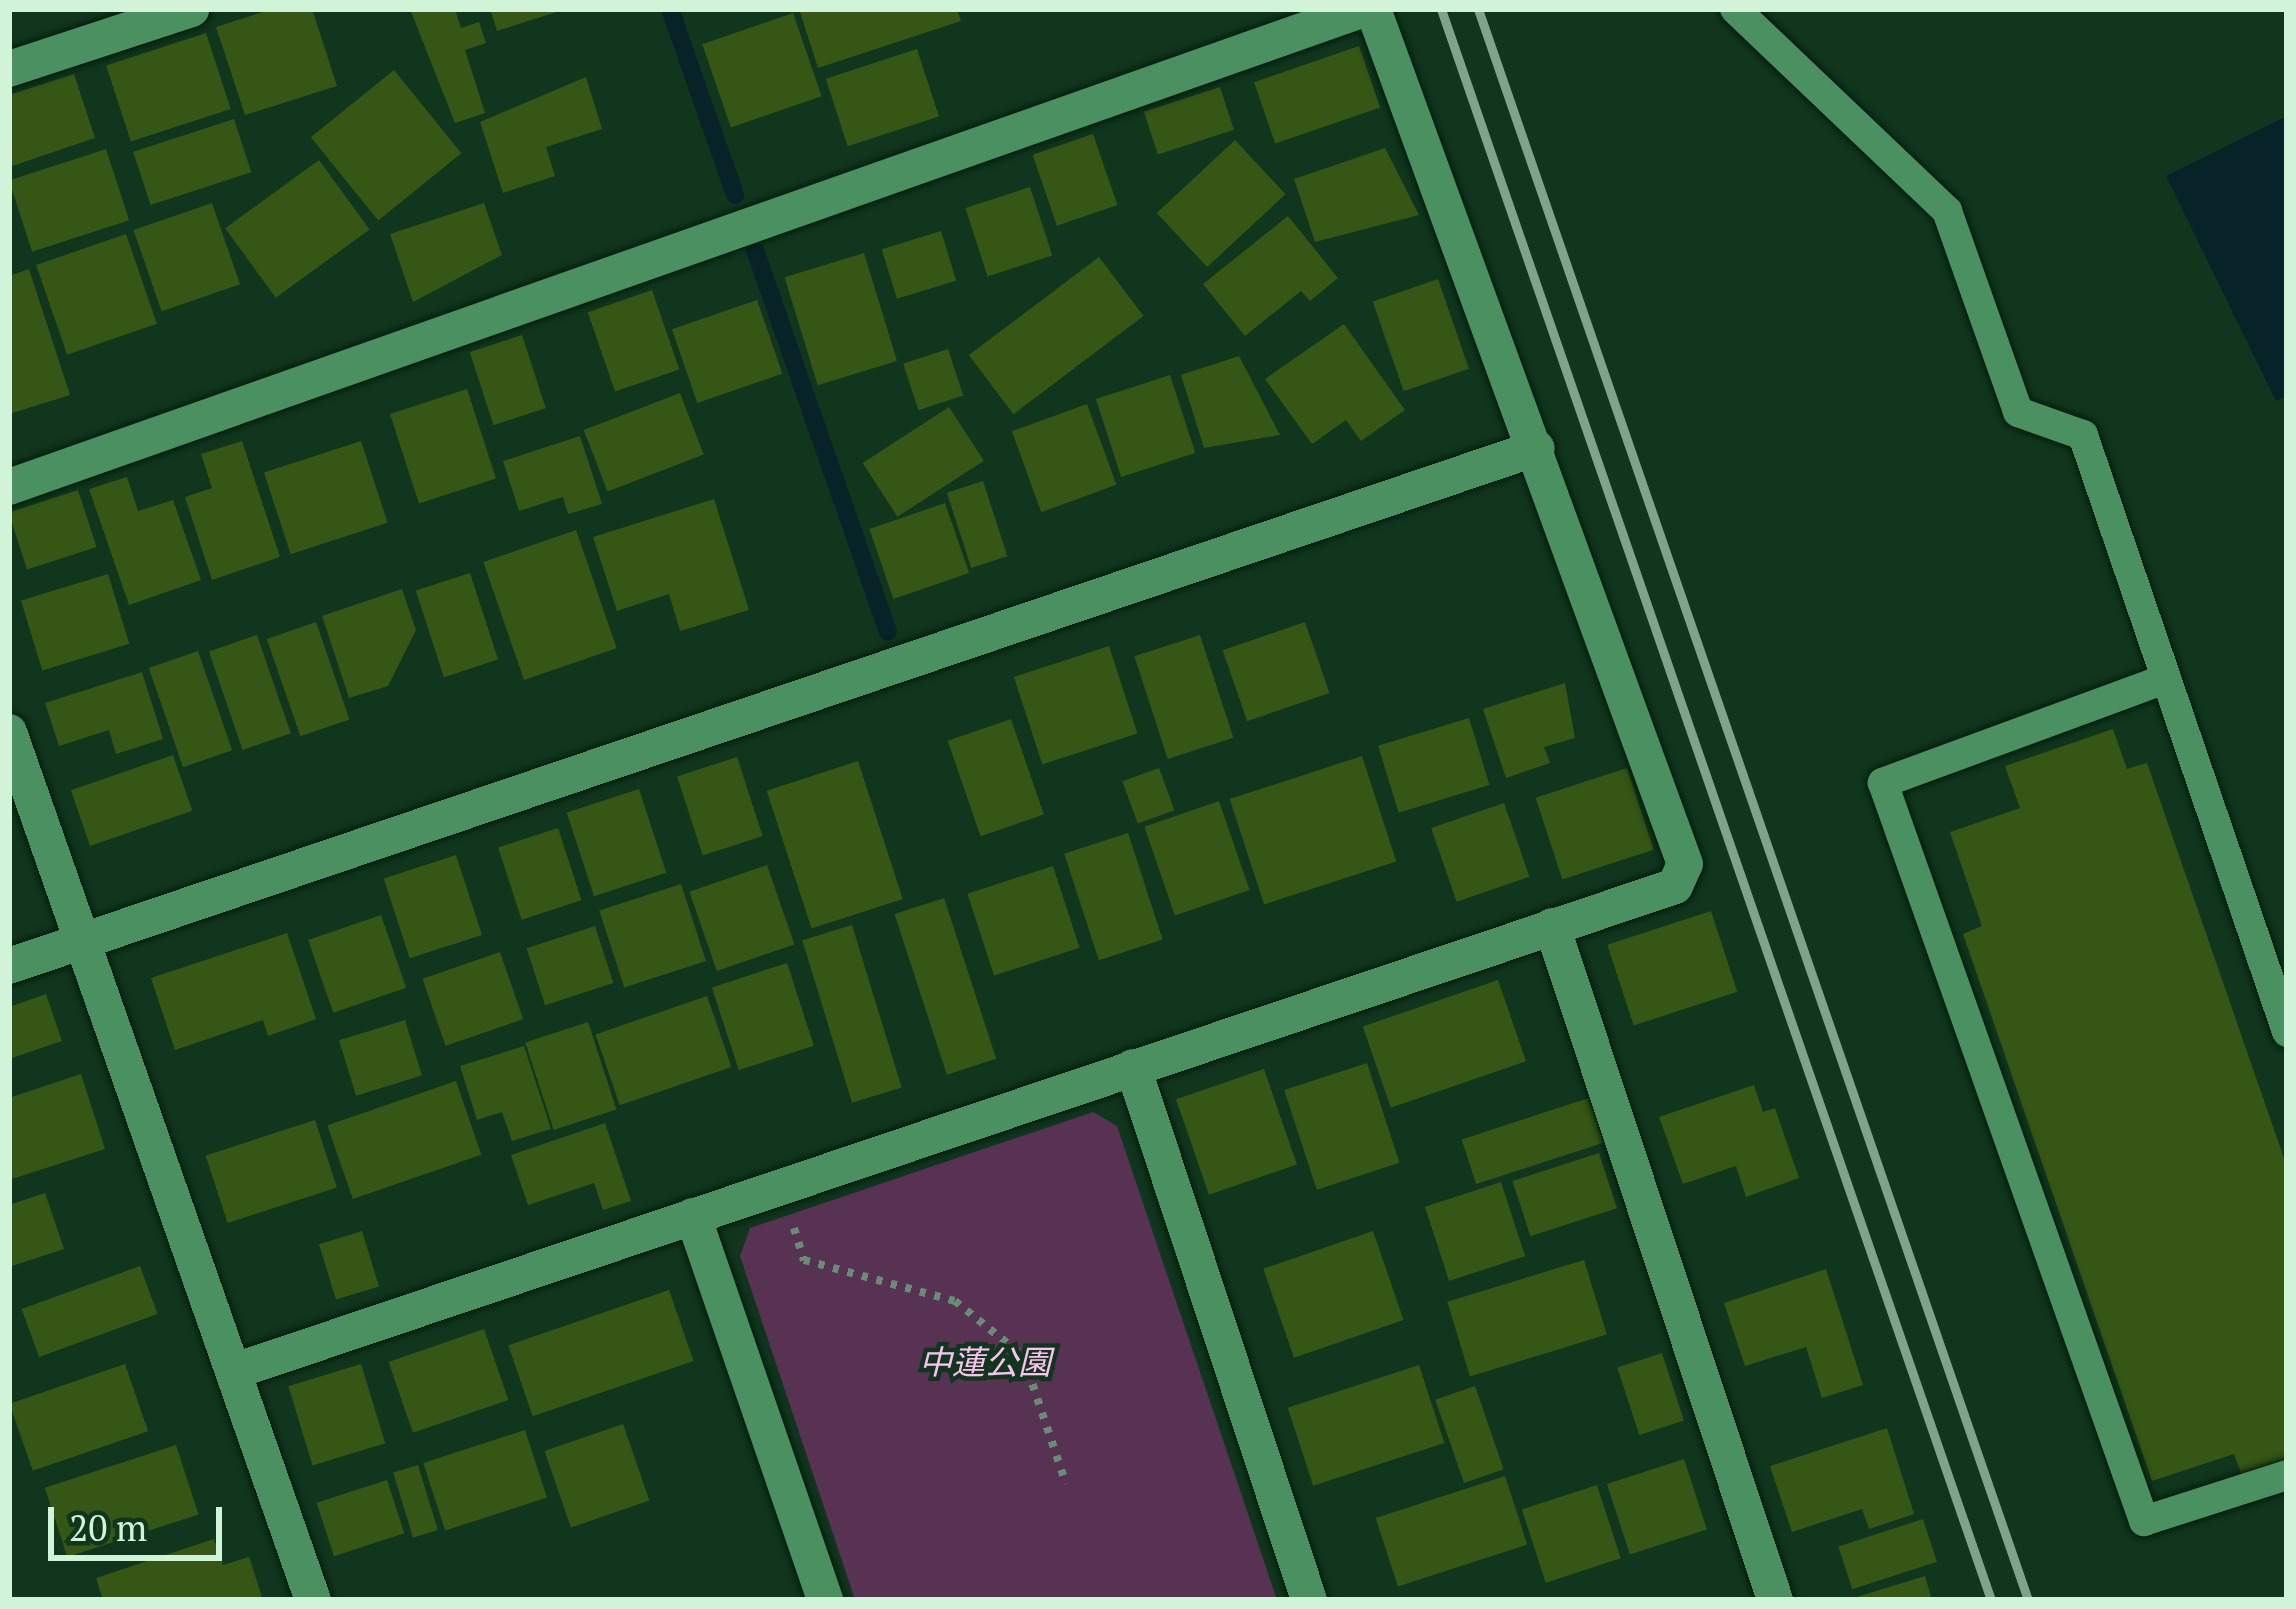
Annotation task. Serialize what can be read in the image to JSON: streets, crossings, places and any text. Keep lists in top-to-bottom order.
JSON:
{
  "parks": ["中蓮公園"],
  "scale_bar": "20 m"
}
